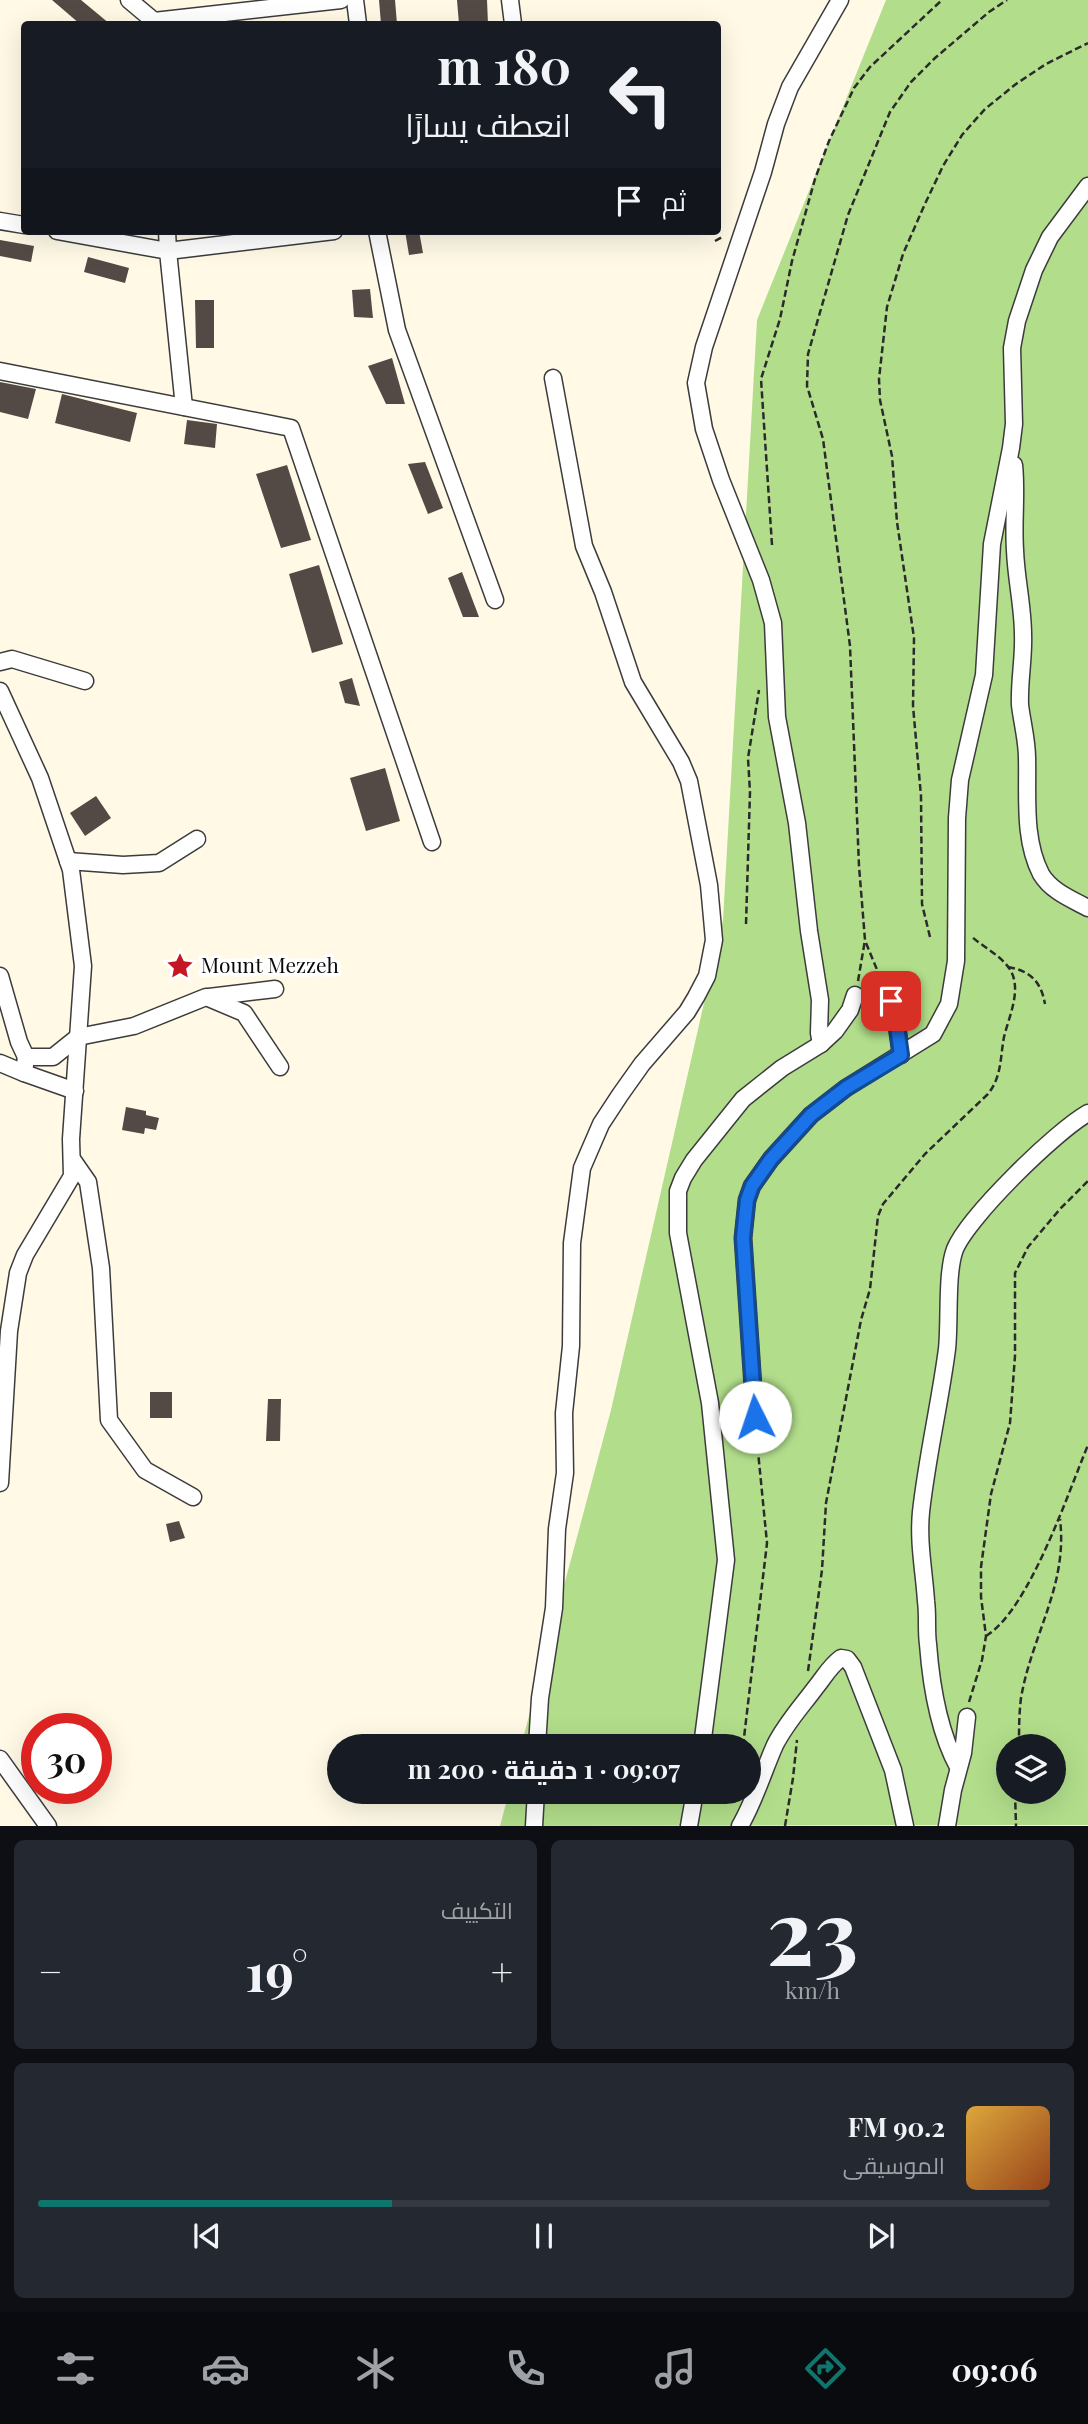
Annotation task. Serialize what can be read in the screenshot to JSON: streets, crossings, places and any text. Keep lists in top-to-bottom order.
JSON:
{
  "places": {
    "place": ["Mount Mezzeh"]
  },
  "page": {
    "turn": ["180 m", "انعطف يسارًا"],
    "then": "ثم",
    "limit": "30",
    "trip": "09:07 · 1 دقيقة · 200 m",
    "tile": [
      ["23", "km/h"],
      "التكييف"
    ],
    "heat": ["−", "19°", "+"],
    "song": ["90.2 FM", "الموسيقى"],
    "tabs": "09:06"
  }
}
